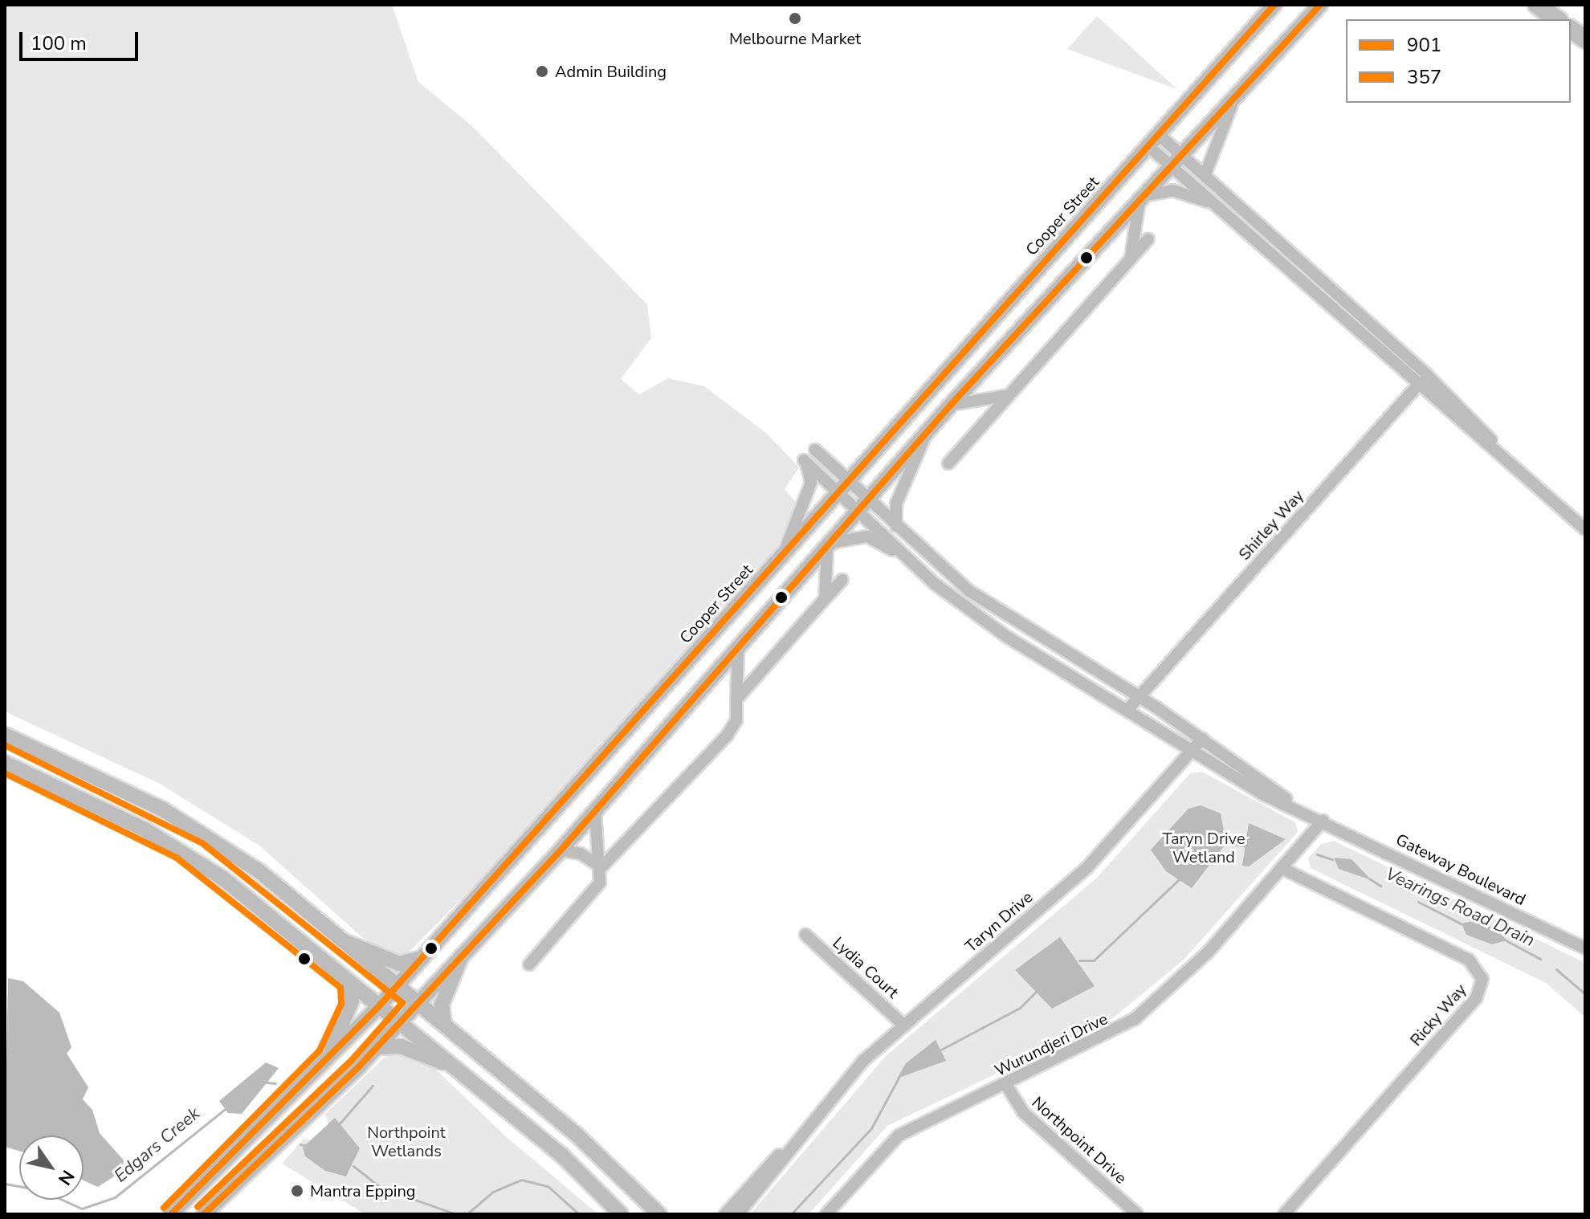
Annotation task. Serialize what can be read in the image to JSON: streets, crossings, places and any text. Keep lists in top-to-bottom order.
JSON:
{
  "streets": {
    "main road": ["Cooper Street"],
    "street": [
      "Shirley Way",
      "Gateway Boulevard",
      "Taryn Drive",
      "Lydia Court",
      "Ricky Way",
      "Wurundjeri Drive",
      "Northpoint Drive"
    ]
  },
  "crossings": [
    ["Cooper Street", "Gateway Boulevard"],
    ["Shirley Way", "Gateway Boulevard"],
    ["Gateway Boulevard", "Taryn Drive"],
    ["Gateway Boulevard", "Wurundjeri Drive"],
    ["Taryn Drive", "Lydia Court"],
    ["Ricky Way", "Wurundjeri Drive"],
    ["Wurundjeri Drive", "Northpoint Drive"]
  ],
  "water": ["Vearings Road Drain", "Edgars Creek"],
  "parks": ["Taryn Drive Wetland", "Northpoint Wetlands"],
  "places": ["Melbourne Market", "Admin Building", "Mantra Epping"],
  "lines": ["transit line 901", "transit line 357"],
  "legend": ["901", "357"],
  "scale_bar": "100 m",
  "north": "bottom right"
}
